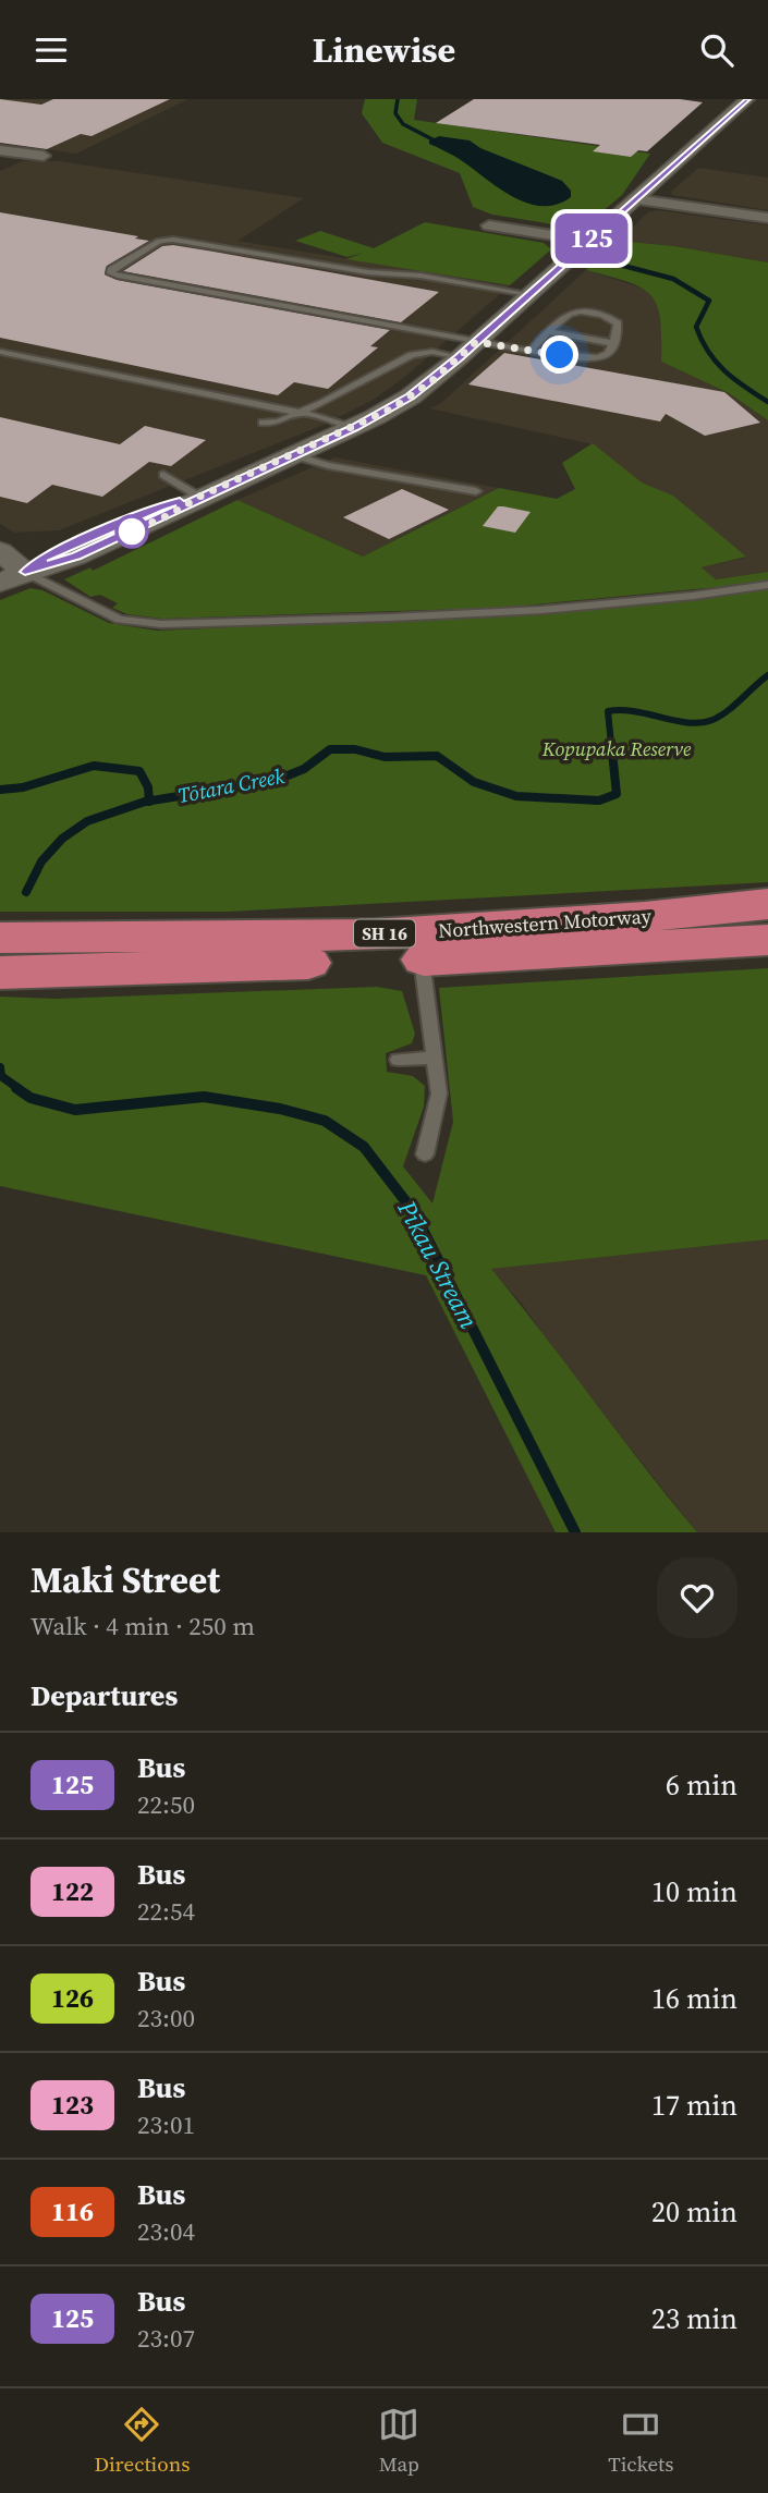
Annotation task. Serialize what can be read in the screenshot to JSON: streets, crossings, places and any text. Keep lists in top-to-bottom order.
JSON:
{
  "streets": {
    "highway": ["Northwestern Motorway", "SH 16"]
  },
  "water": ["Tōtara Creek", "Pīkau Stream"],
  "parks": ["Kopupaka Reserve"],
  "lines": ["bus line 125"],
  "page": {
    "header": "Linewise",
    "on_map": "125",
    "heading": [
      ["Maki Street", "Walk · 4 min · 250 m"],
      "Departures"
    ],
    "list": [
      {
        "mark": "125",
        "name": "Bus",
        "note": "22:50",
        "value": "6 min"
      },
      {
        "mark": "122",
        "name": "Bus",
        "note": "22:54",
        "value": "10 min"
      },
      {
        "mark": "126",
        "name": "Bus",
        "note": "23:00",
        "value": "16 min"
      },
      {
        "mark": "123",
        "name": "Bus",
        "note": "23:01",
        "value": "17 min"
      },
      {
        "mark": "116",
        "name": "Bus",
        "note": "23:04",
        "value": "20 min"
      },
      {
        "mark": "125",
        "name": "Bus",
        "note": "23:07",
        "value": "23 min"
      }
    ],
    "tabs": ["Directions", "Map", "Tickets"]
  }
}
